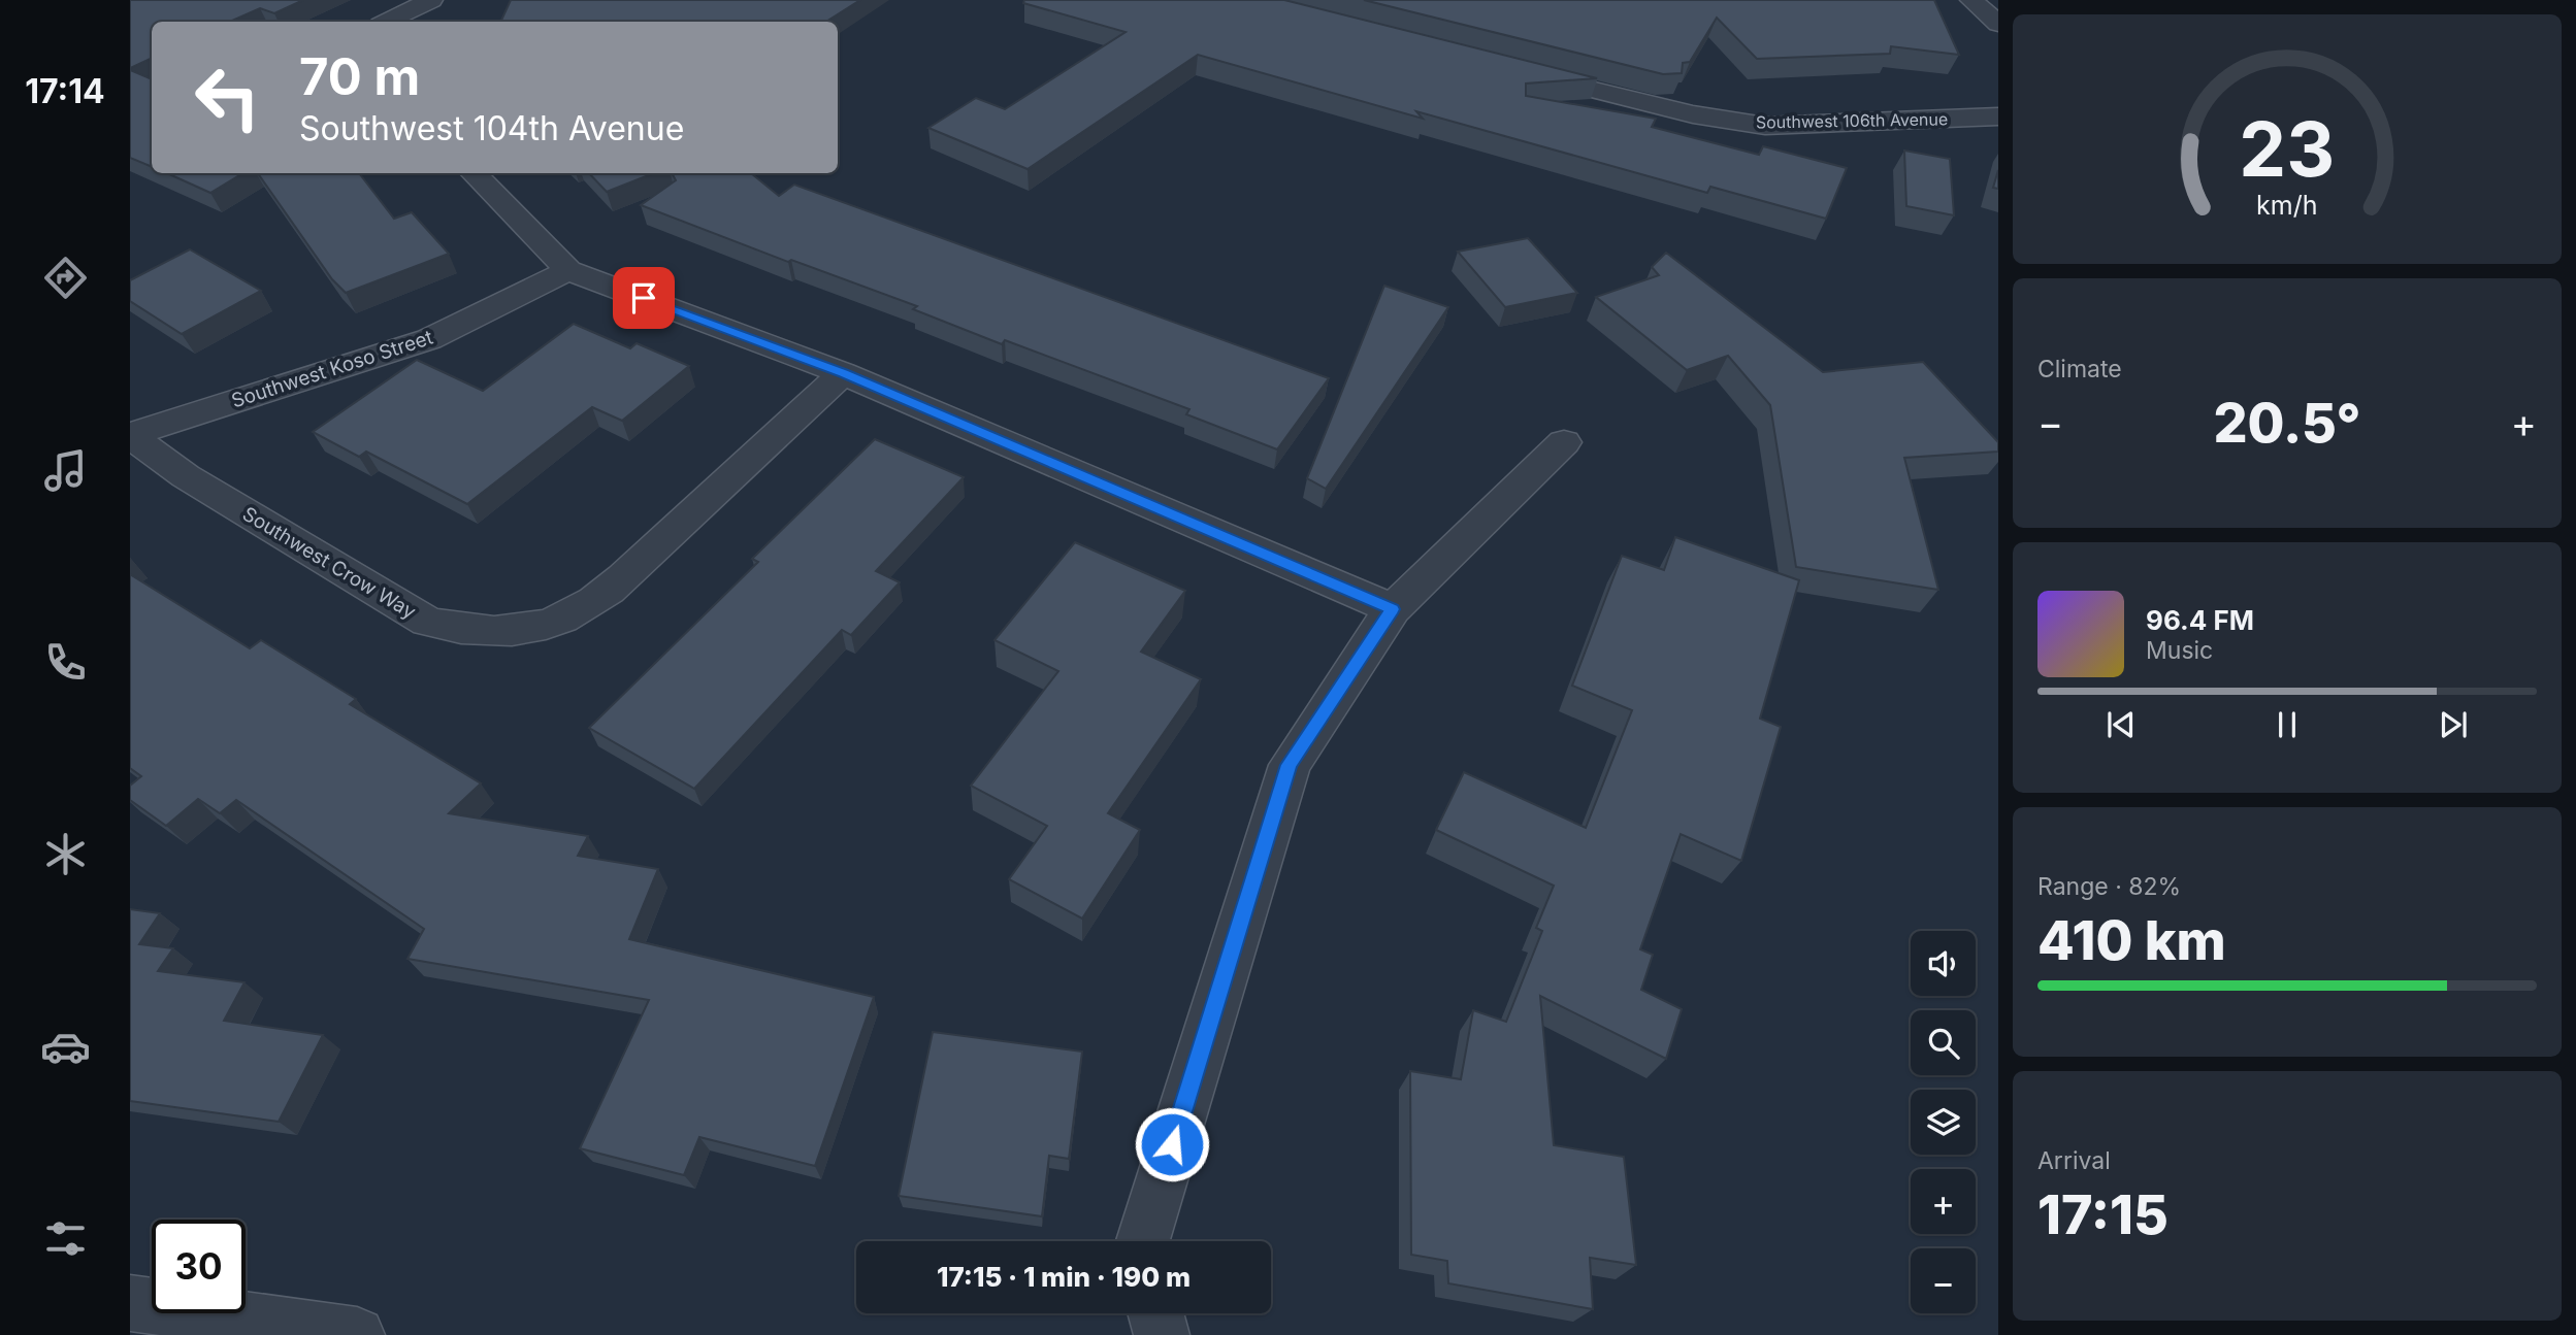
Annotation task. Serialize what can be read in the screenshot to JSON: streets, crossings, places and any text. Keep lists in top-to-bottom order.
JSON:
{
  "streets": {
    "street": ["Southwest 106th Avenue", "Southwest Koso Street", "Southwest Crow Way"]
  },
  "crossings": [
    ["Southwest Koso Street", "Southwest Crow Way"]
  ],
  "page": {
    "tabs": "17:14",
    "turn": ["70 m", "Southwest 104th Avenue"],
    "tile": [
      "Climate",
      ["Range · 82%", "410 km"],
      ["Arrival", "17:15"]
    ],
    "heat": ["−", "20.5°", "+"],
    "song": ["96.4 FM", "Music"],
    "map_buttons": ["+", "−"],
    "limit": "30",
    "trip": "17:15 · 1 min · 190 m",
    "gauge": ["23", "km/h"]
  }
}
